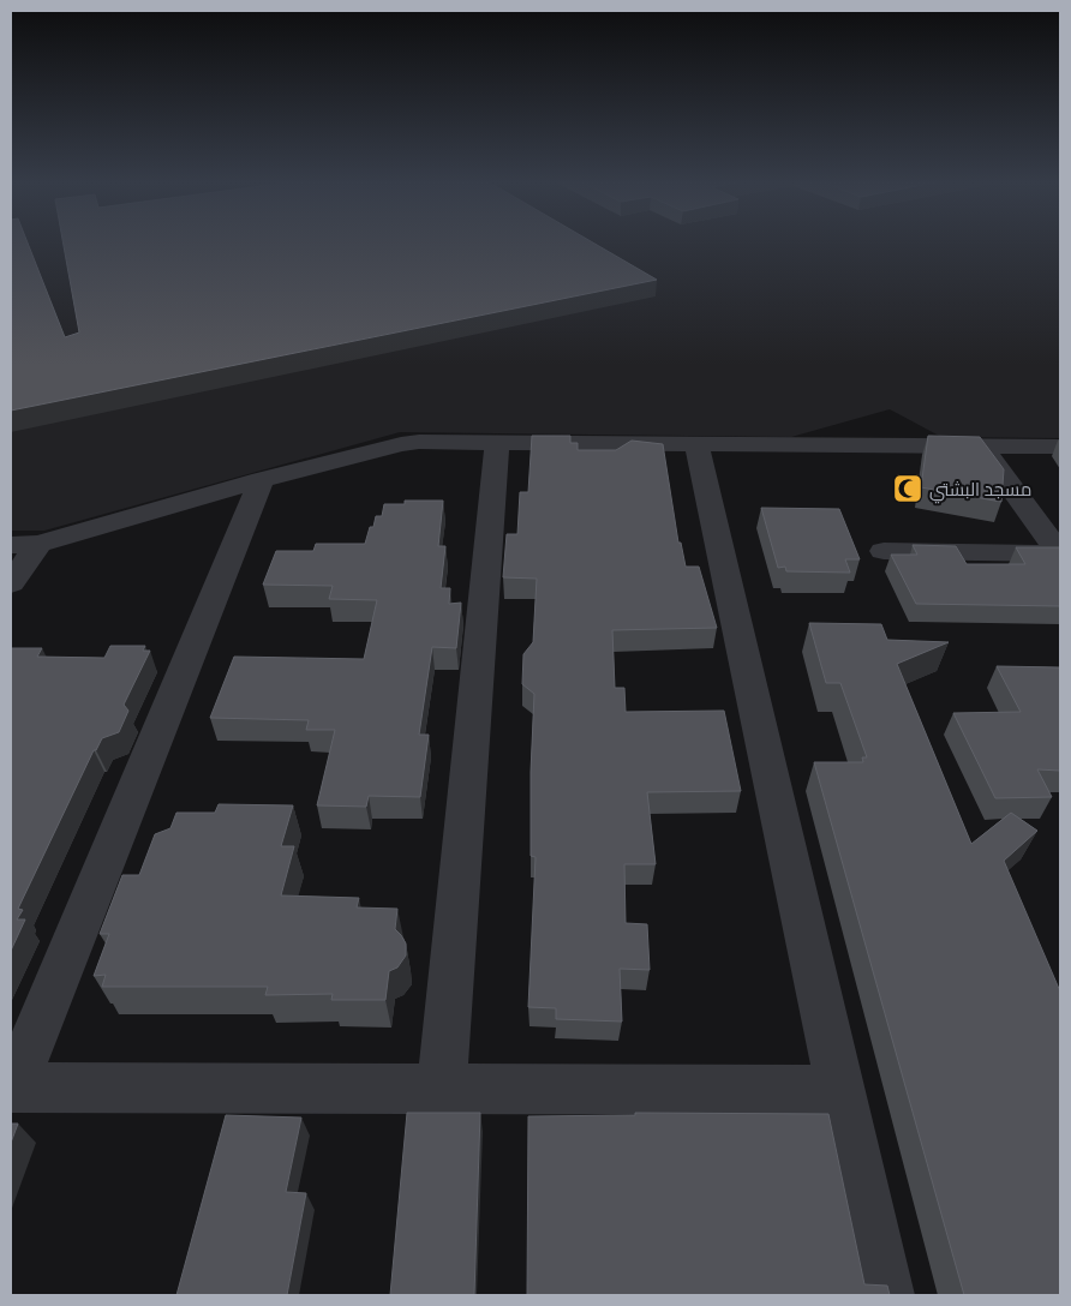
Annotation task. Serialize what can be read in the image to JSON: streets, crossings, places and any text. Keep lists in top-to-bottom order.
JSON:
{
  "places": {
    "mosque": ["مسجد البشتي"]
  }
}
